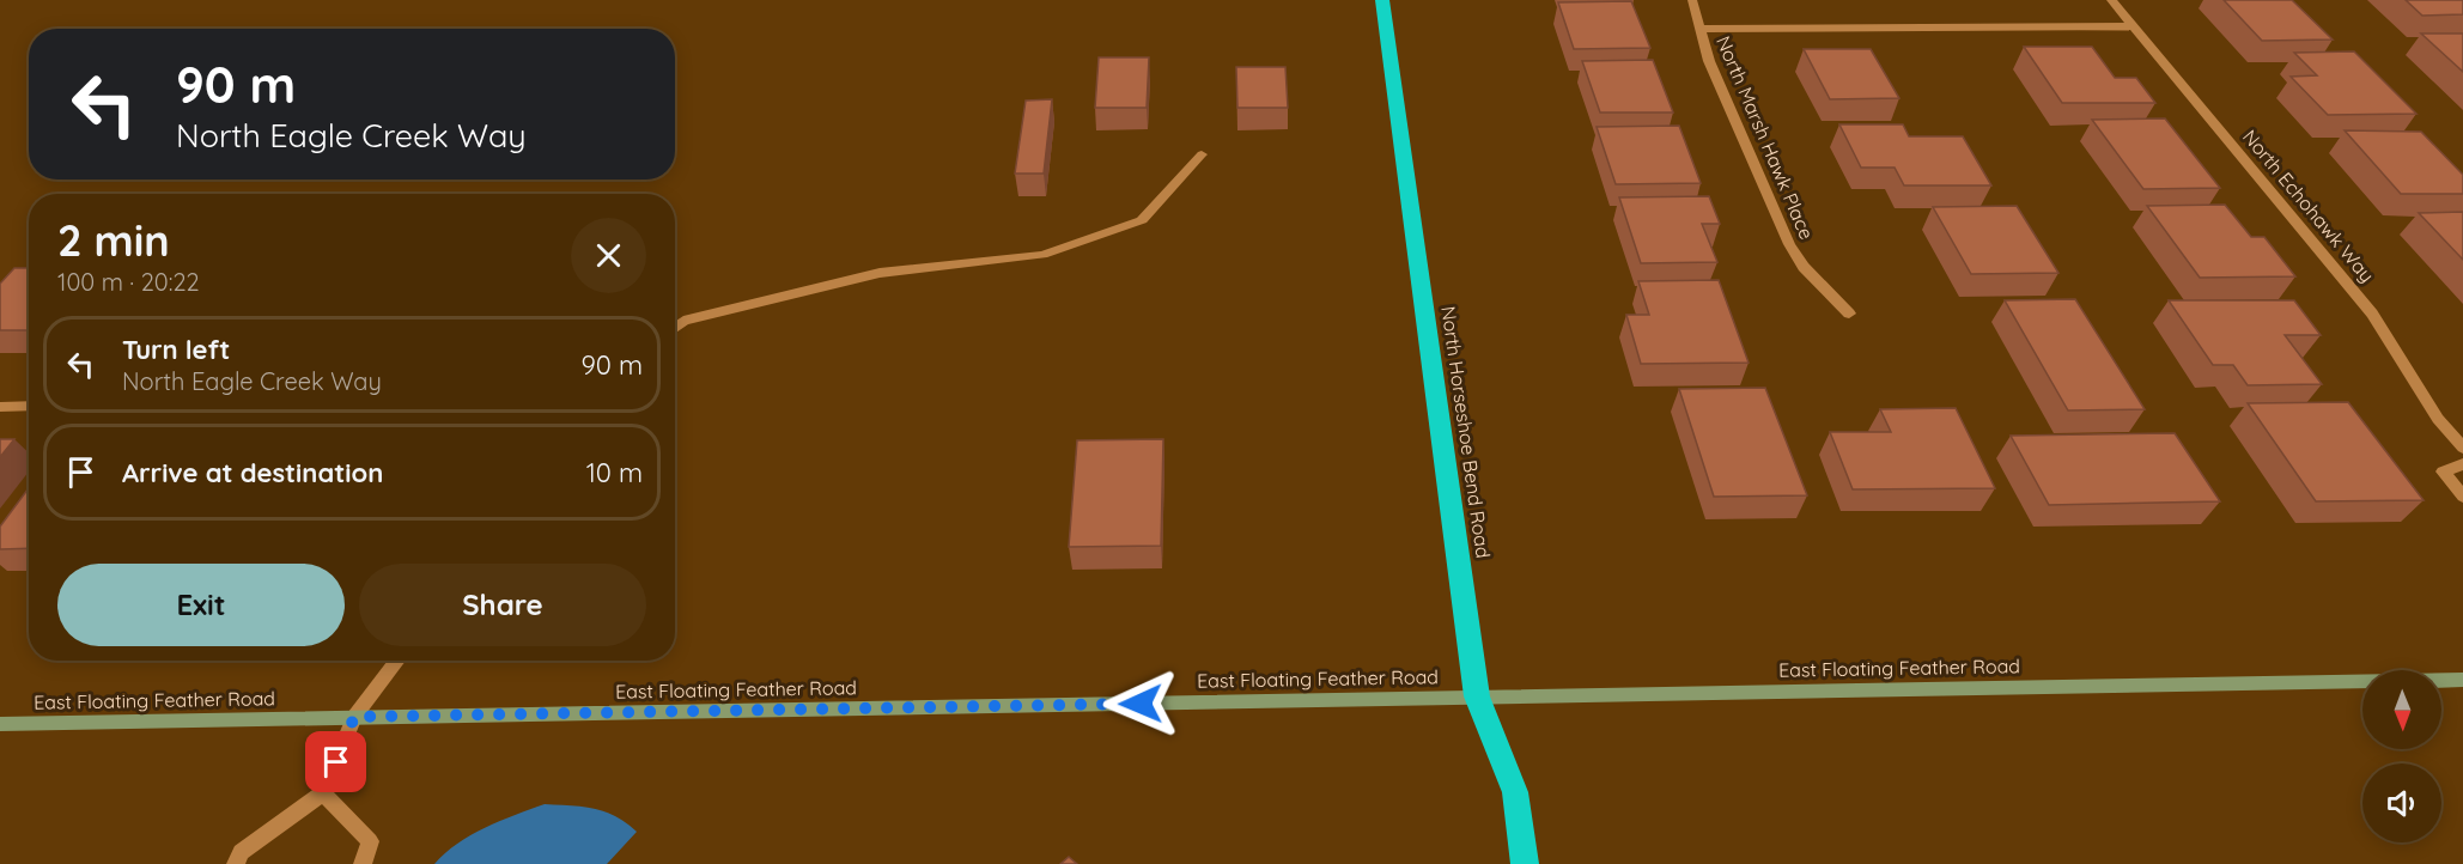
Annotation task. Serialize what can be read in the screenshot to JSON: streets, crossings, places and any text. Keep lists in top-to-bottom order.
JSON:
{
  "streets": {
    "highway": ["North Horseshoe Bend Road"],
    "street": ["North Marsh Hawk Place", "North Echohawk Way", "East Floating Feather Road"]
  },
  "crossings": [
    ["North Horseshoe Bend Road", "East Floating Feather Road"]
  ],
  "north": "bottom",
  "page": {
    "turn": ["90 m", "North Eagle Creek Way"],
    "heading": ["2 min", "100 m · 20:22"],
    "list": [
      {
        "name": "Turn left",
        "note": "North Eagle Creek Way",
        "value": "90 m"
      },
      {
        "name": "Arrive at destination",
        "value": "10 m"
      }
    ],
    "buttons": ["Exit", "Share"]
  }
}
